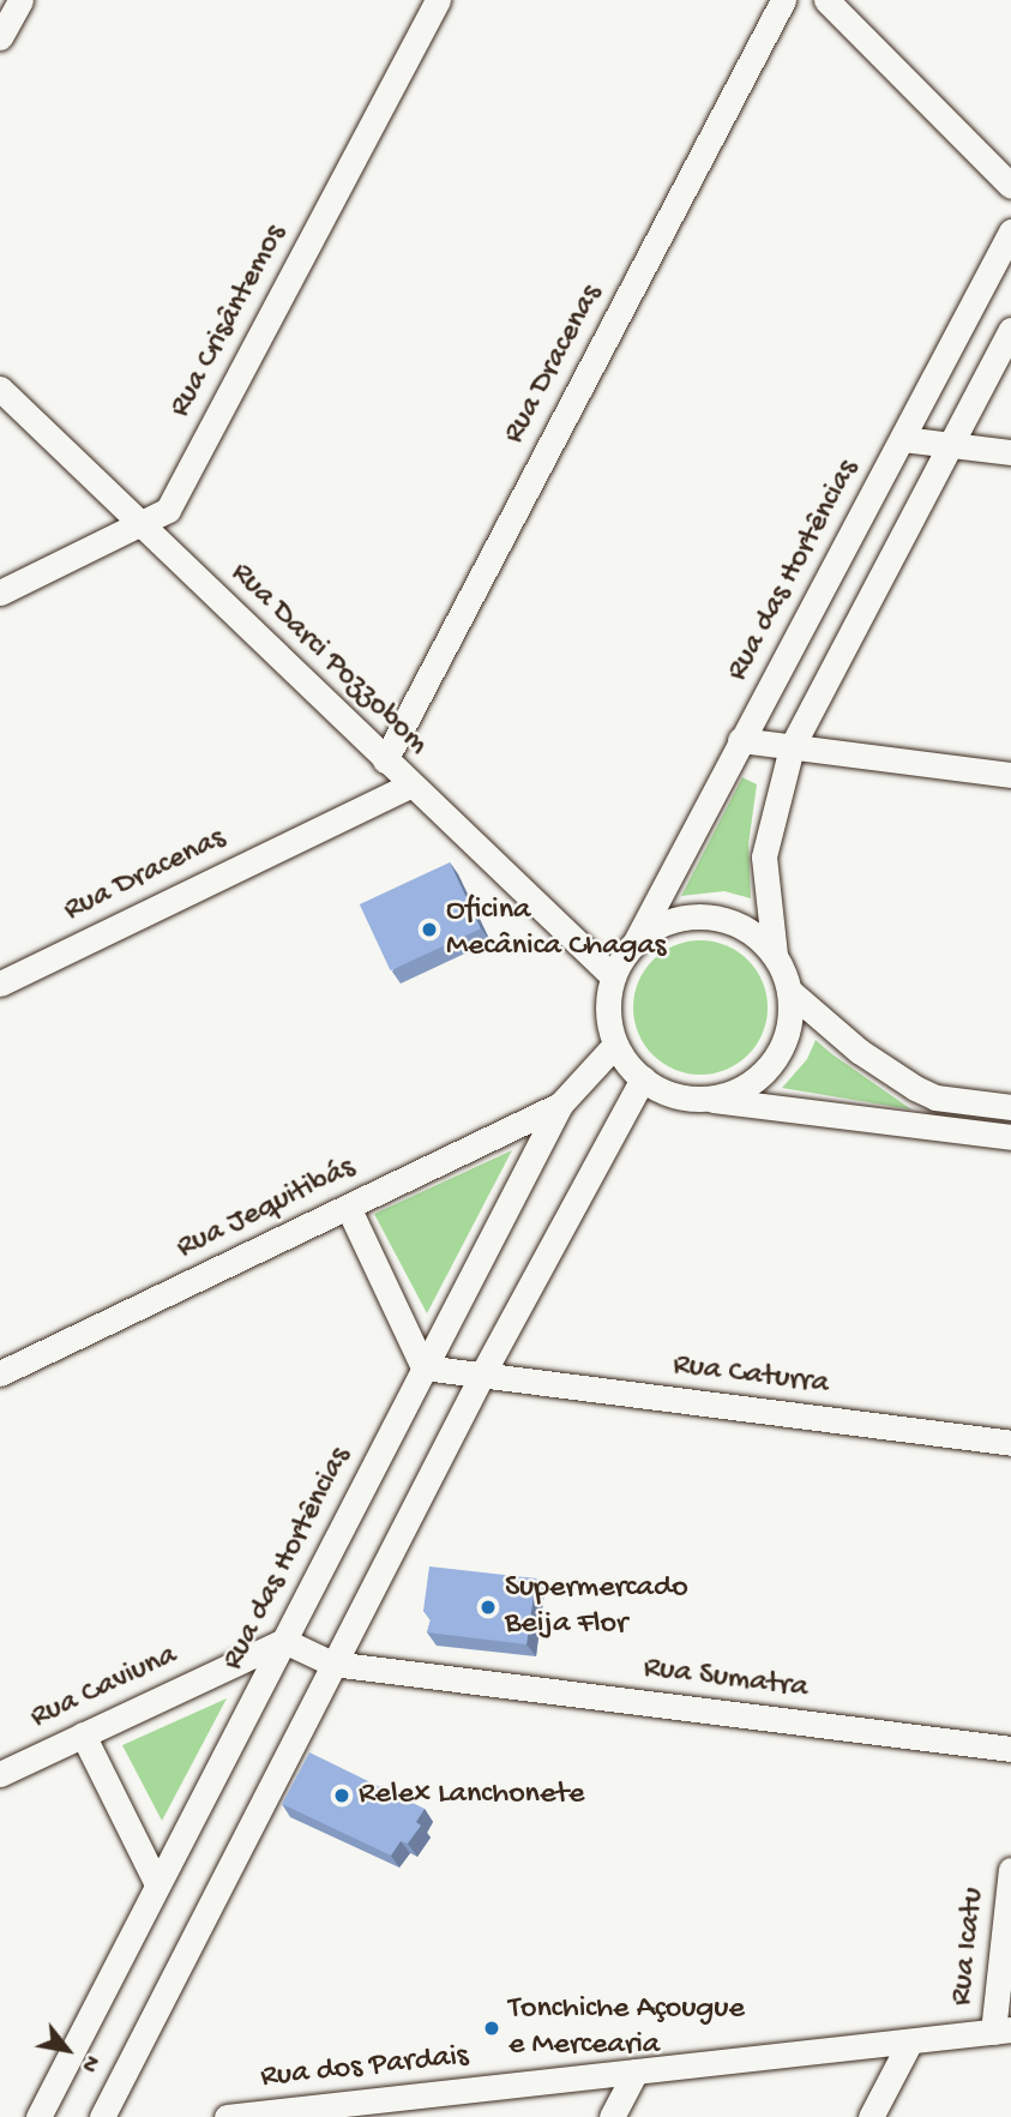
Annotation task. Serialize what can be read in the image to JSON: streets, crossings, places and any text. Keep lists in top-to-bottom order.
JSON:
{
  "streets": {
    "street": [
      "Rua Crisântemos",
      "Rua Dracenas",
      "Rua das Hortências",
      "Rua Darci Pozzobom",
      "Rua Jequitibás",
      "Rua Caturra",
      "Rua Sumatra",
      "Rua Caviuna",
      "Rua Icatu",
      "Rua dos Pardais"
    ]
  },
  "crossings": [
    ["Rua Crisântemos", "Rua Darci Pozzobom"],
    ["Rua Dracenas", "Rua Darci Pozzobom"],
    ["Rua das Hortências", "Rua Darci Pozzobom"],
    ["Rua das Hortências", "Rua Jequitibás"],
    ["Rua das Hortências", "Rua Caturra"],
    ["Rua das Hortências", "Rua Sumatra"],
    ["Rua das Hortências", "Rua Caviuna"],
    ["Rua Sumatra", "Rua Caviuna"],
    ["Rua Icatu", "Rua dos Pardais"]
  ],
  "places": [
    "Oficina Mecânica Chagas",
    "Supermercado Beija Flor",
    "Relex Lanchonete",
    "Tonchiche Açougue e Mercearia"
  ],
  "north": "bottom right"
}
